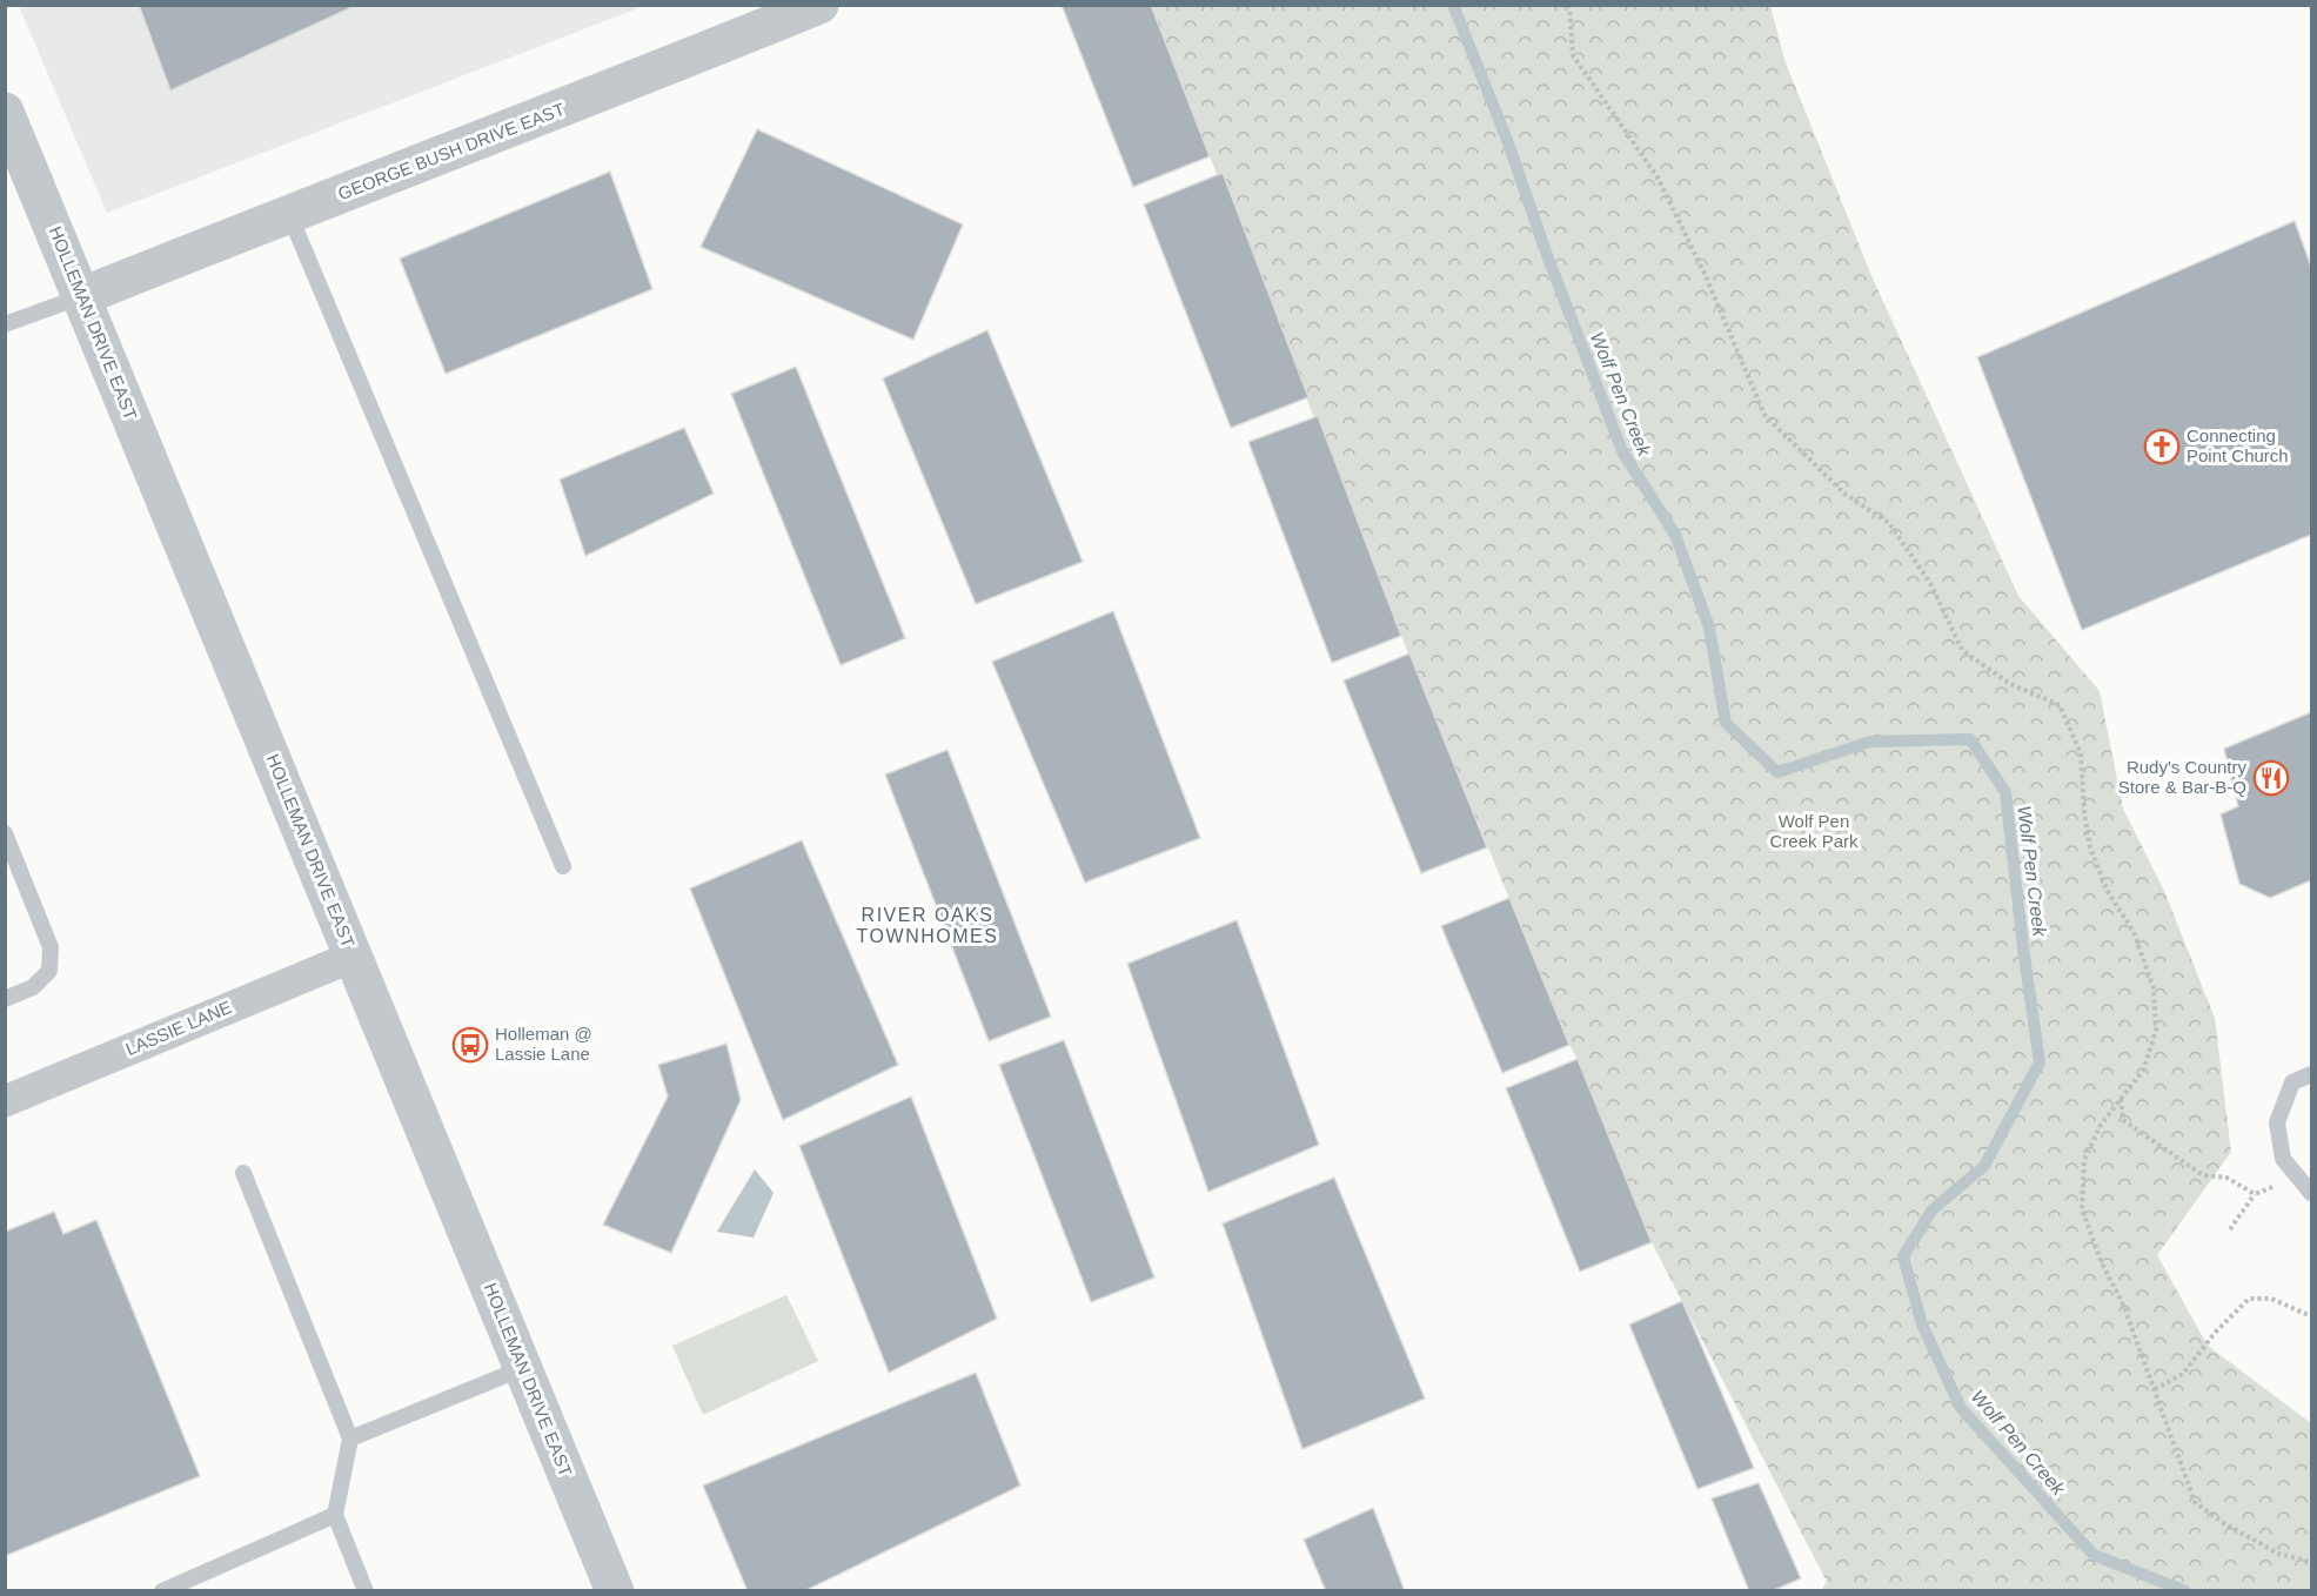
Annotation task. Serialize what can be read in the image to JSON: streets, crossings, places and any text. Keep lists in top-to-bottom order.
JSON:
{
  "streets": {
    "street": ["GEORGE BUSH DRIVE EAST", "HOLLEMAN DRIVE EAST", "LASSIE LANE"]
  },
  "crossings": [
    ["GEORGE BUSH DRIVE EAST", "HOLLEMAN DRIVE EAST"],
    ["HOLLEMAN DRIVE EAST", "LASSIE LANE"]
  ],
  "districts": ["RIVER OAKS TOWNHOMES"],
  "water": ["Wolf Pen Creek"],
  "parks": ["Wolf Pen Creek Park"],
  "places": {
    "church": ["Connecting Point Church"],
    "restaurant": ["Rudy's Country Store & Bar-B-Q"],
    "bus stop": ["Holleman @ Lassie Lane"]
  }
}
